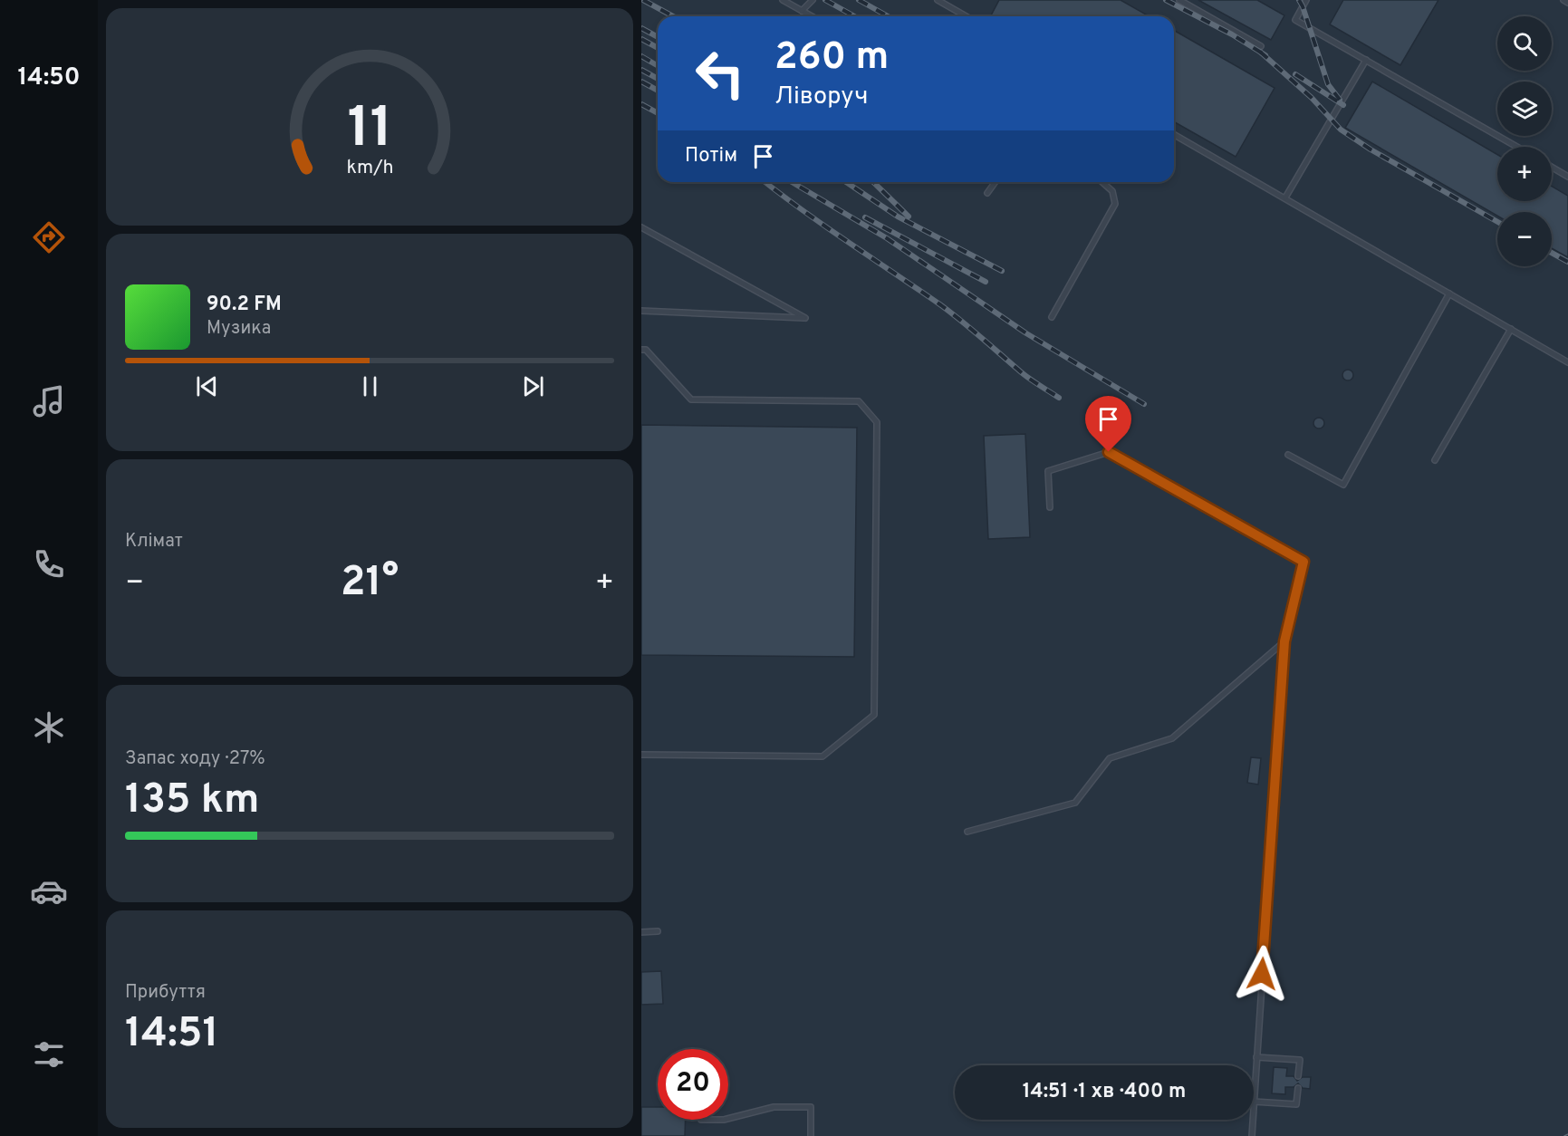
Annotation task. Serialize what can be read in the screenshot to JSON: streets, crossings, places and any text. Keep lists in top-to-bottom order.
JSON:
{
  "page": {
    "tabs": "14:50",
    "map_buttons": ["+", "−"],
    "turn": ["260 m", "Ліворуч"],
    "then": "Потім",
    "song": ["90.2 FM", "Музика"],
    "tile": [
      "Клімат",
      ["Запас ходу · 27%", "135 km"],
      ["Прибуття", "14:51"]
    ],
    "heat": ["−", "21°", "+"],
    "limit": "20",
    "trip": "14:51 · 1 хв · 400 m",
    "gauge": ["11", "km/h"]
  }
}
